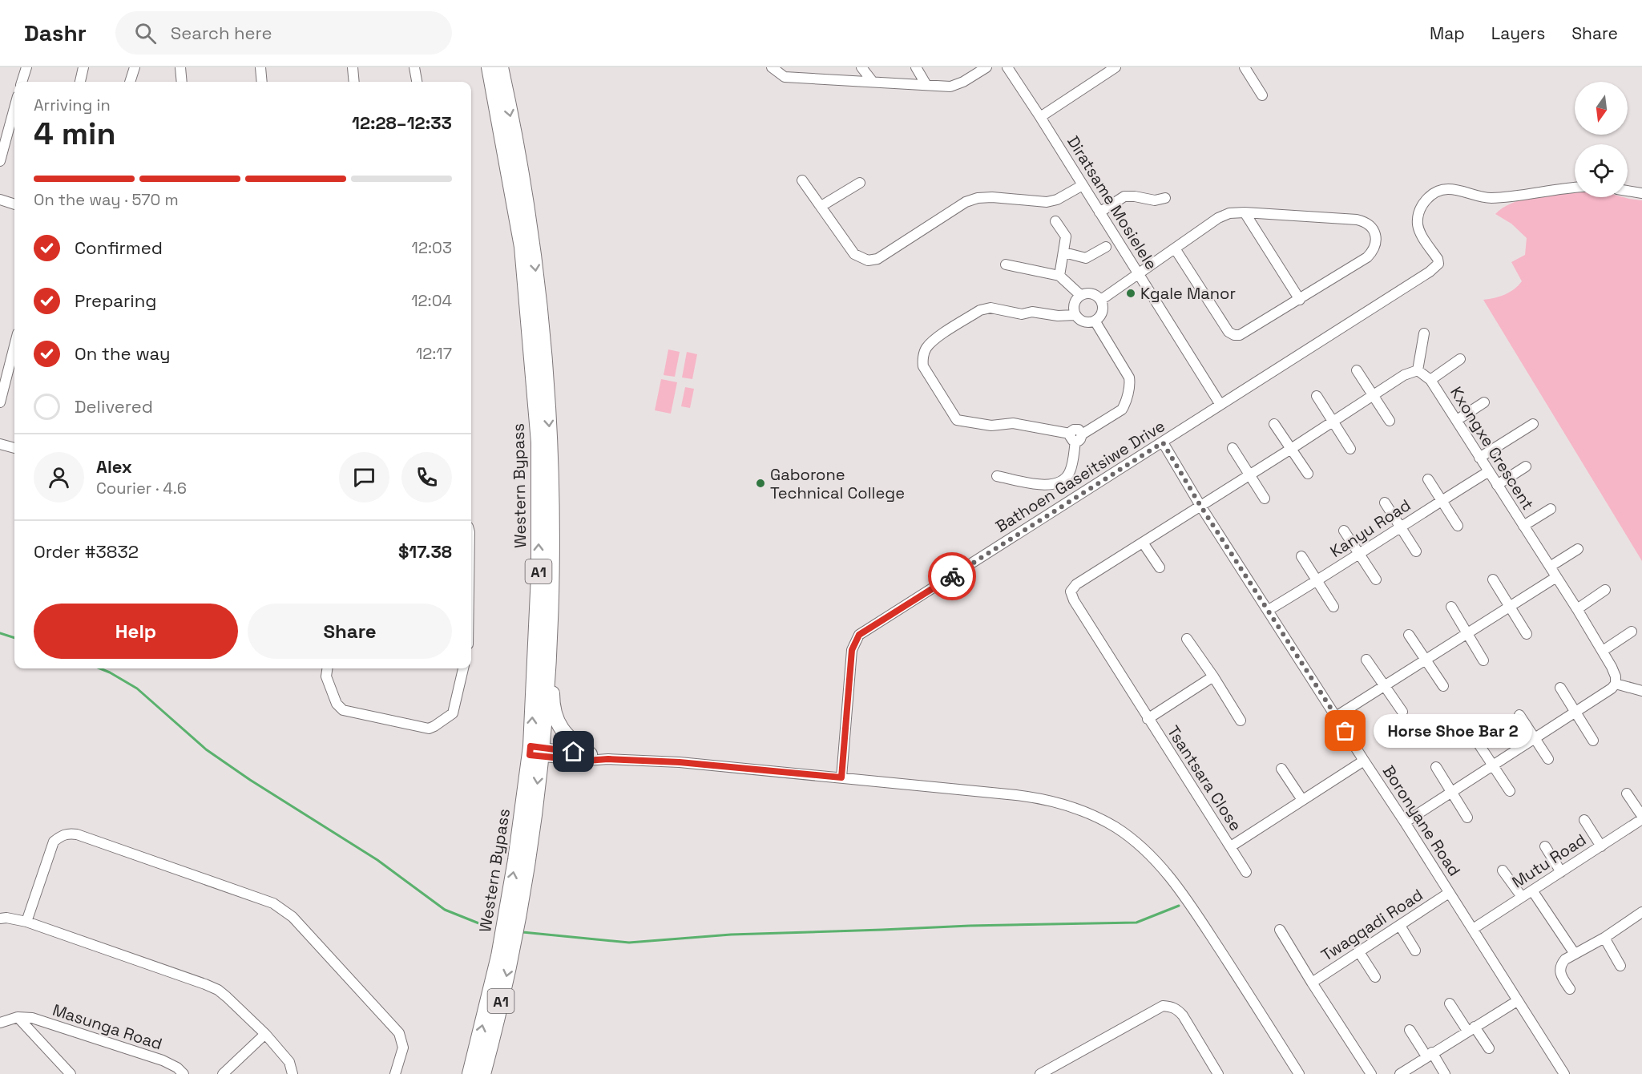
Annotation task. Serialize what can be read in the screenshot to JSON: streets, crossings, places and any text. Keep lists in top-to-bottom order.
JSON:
{
  "streets": {
    "highway": ["Western Bypass", "A1"],
    "street": [
      "Diratsame Mosielele",
      "Kxongxe Crescent",
      "Bathoen Gaseitsiwe Drive",
      "Kanyu Road",
      "Tsantsara Close",
      "Boronyane Road",
      "Mutu Road",
      "Twagqadi Road",
      "Masunga Road"
    ]
  },
  "crossings": [
    ["Diratsame Mosielele", "Bathoen Gaseitsiwe Drive"],
    ["Kxongxe Crescent", "Kanyu Road"],
    ["Bathoen Gaseitsiwe Drive", "Boronyane Road"],
    ["Kanyu Road", "Boronyane Road"],
    ["Tsantsara Close", "Boronyane Road"],
    ["Boronyane Road", "Mutu Road"],
    ["Boronyane Road", "Twagqadi Road"]
  ],
  "places": ["Kgale Manor", "Gaborone Technical College", "Horse Shoe Bar 2"],
  "north": "bottom",
  "page": {
    "header": "Dashr",
    "search": "Search here",
    "nav": ["Map", "Layers", "Share"],
    "heading": ["4 min", "Arriving in", "12:28–12:33"],
    "panel": [
      "Alex",
      "Courier · 4.6",
      "Order #3832",
      "$17.38"
    ],
    "bar": "On the way · 570 m",
    "list": [
      ["Confirmed", "12:03"],
      ["Preparing", "12:04"],
      ["On the way", "12:17"],
      "Delivered"
    ],
    "buttons": ["Help", "Share"],
    "bubble": "Horse Shoe Bar 2"
  }
}
